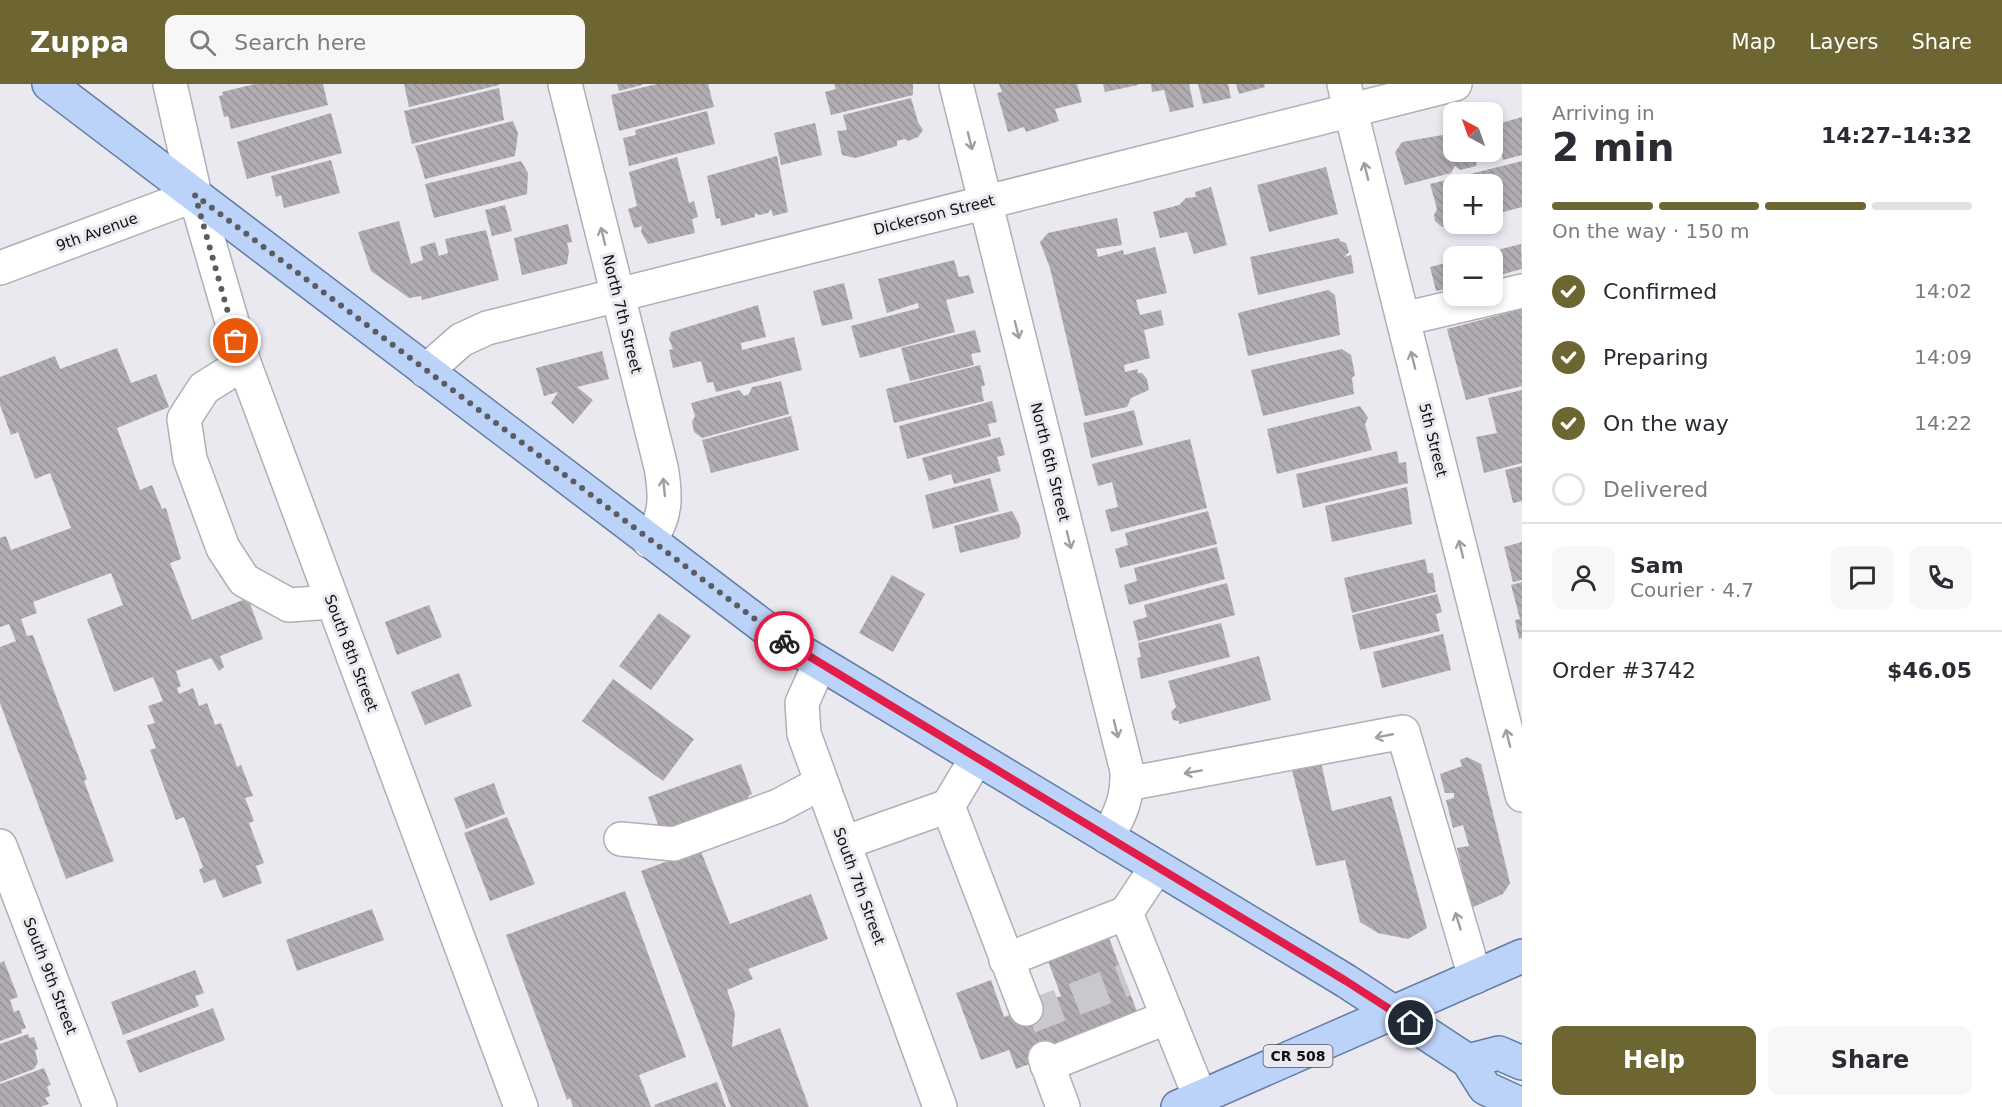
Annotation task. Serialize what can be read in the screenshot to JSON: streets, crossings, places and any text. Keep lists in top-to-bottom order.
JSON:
{
  "streets": {
    "main road": ["CR 508"],
    "street": [
      "Dickerson Street",
      "9th Avenue",
      "North 7th Street",
      "5th Street",
      "North 6th Street",
      "South 8th Street",
      "South 7th Street",
      "South 9th Street"
    ]
  },
  "crossings": [
    ["Dickerson Street", "North 7th Street"],
    ["Dickerson Street", "5th Street"],
    ["Dickerson Street", "North 6th Street"],
    ["9th Avenue", "South 8th Street"]
  ],
  "one_way": ["North 7th Street", "5th Street", "North 6th Street"],
  "north": "top left",
  "page": {
    "header": "Zuppa",
    "search": "Search here",
    "nav": ["Map", "Layers", "Share"],
    "heading": ["2 min", "Arriving in", "14:27–14:32"],
    "panel": [
      "Sam",
      "Courier · 4.7",
      "Order #3742",
      "$46.05"
    ],
    "map_buttons": ["+", "−"],
    "bar": "On the way · 150 m",
    "list": [
      ["Confirmed", "14:02"],
      ["Preparing", "14:09"],
      ["On the way", "14:22"],
      "Delivered"
    ],
    "buttons": ["Help", "Share"]
  }
}
